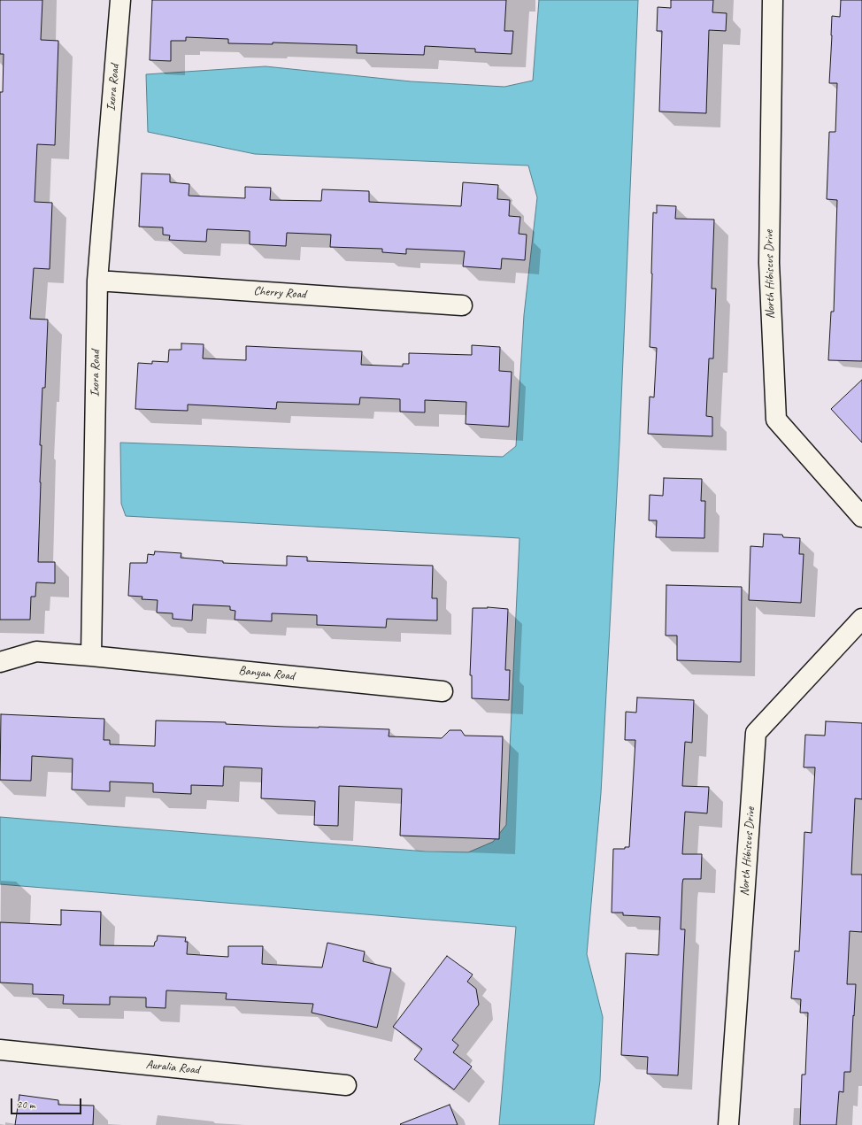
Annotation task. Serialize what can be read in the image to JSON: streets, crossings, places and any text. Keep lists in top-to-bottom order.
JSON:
{
  "streets": {
    "street": [
      "Ixora Road",
      "North Hibiscus Drive",
      "Cherry Road",
      "Banyan Road",
      "Auralia Road"
    ]
  },
  "crossings": [
    ["Ixora Road", "Cherry Road"],
    ["Ixora Road", "Banyan Road"]
  ],
  "scale_bar": "20 m"
}
